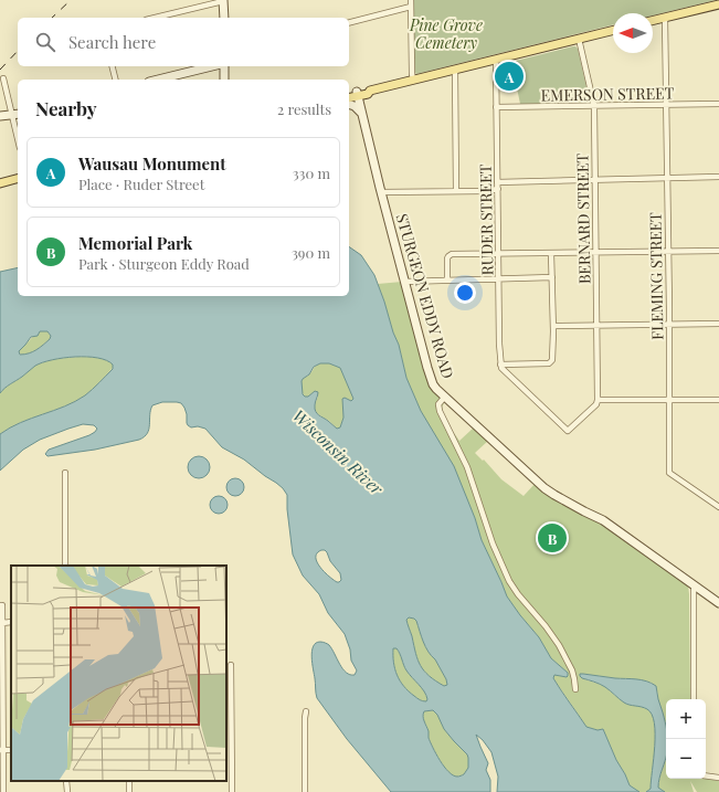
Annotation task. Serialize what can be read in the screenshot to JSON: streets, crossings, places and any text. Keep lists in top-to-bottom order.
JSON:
{
  "streets": {
    "street": [
      "EMERSON STREET",
      "BERNARD STREET",
      "RUDER STREET",
      "FLEMING STREET",
      "STURGEON EDDY ROAD"
    ]
  },
  "crossings": [
    ["EMERSON STREET", "BERNARD STREET"],
    ["EMERSON STREET", "RUDER STREET"],
    ["EMERSON STREET", "FLEMING STREET"]
  ],
  "water": ["Wisconsin River"],
  "parks": ["Pine Grove Cemetery"],
  "north": "left",
  "page": {
    "search": "Search here",
    "pins": ["A", "B"],
    "heading": ["Nearby", "2 results"],
    "list": [
      {
        "mark": "A",
        "name": "Wausau Monument",
        "note": "Place · Ruder Street",
        "value": "330 m"
      },
      {
        "mark": "B",
        "name": "Memorial Park",
        "note": "Park · Sturgeon Eddy Road",
        "value": "390 m"
      }
    ],
    "map_buttons": ["+", "−"]
  }
}
